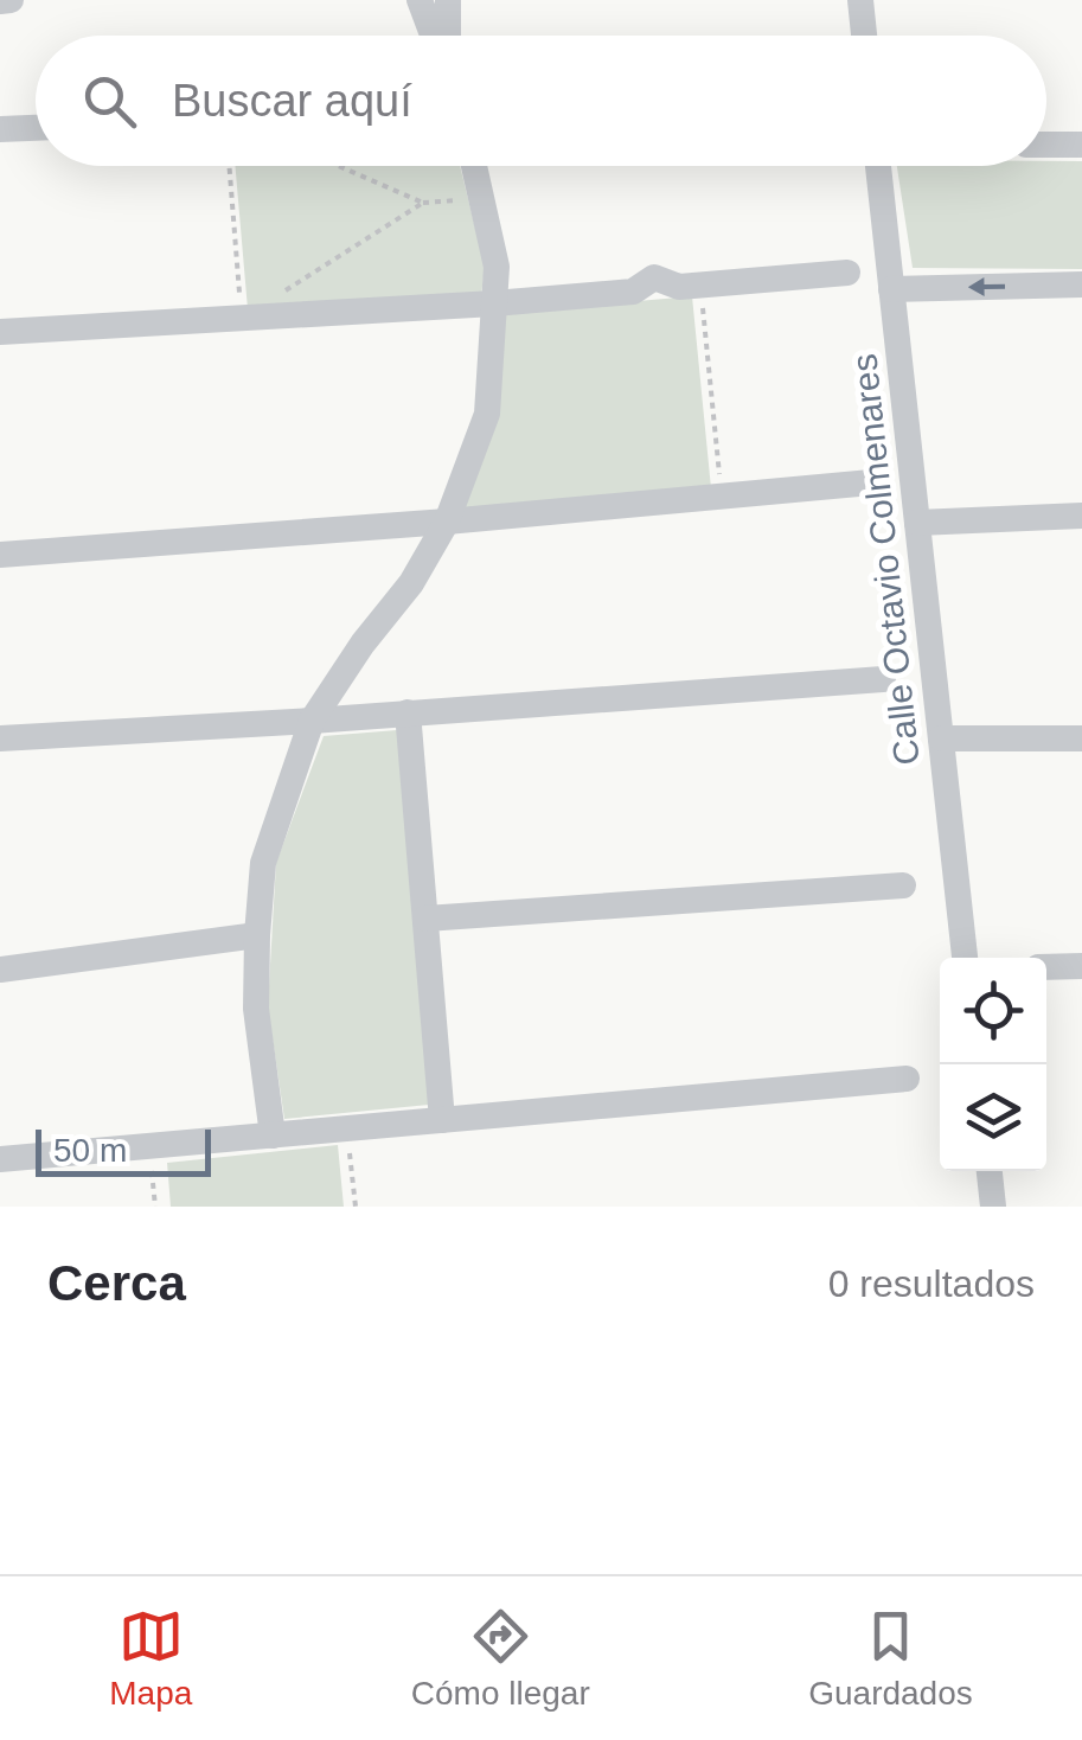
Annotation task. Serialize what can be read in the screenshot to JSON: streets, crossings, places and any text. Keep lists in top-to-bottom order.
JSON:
{
  "streets": {
    "street": ["Calle Octavio Colmenares"]
  },
  "scale_bar": "50 m",
  "page": {
    "search": "Buscar aquí",
    "scale": "50 m",
    "heading": ["Cerca", "0 resultados"],
    "nav": ["Mapa", "Cómo llegar", "Guardados"]
  }
}
